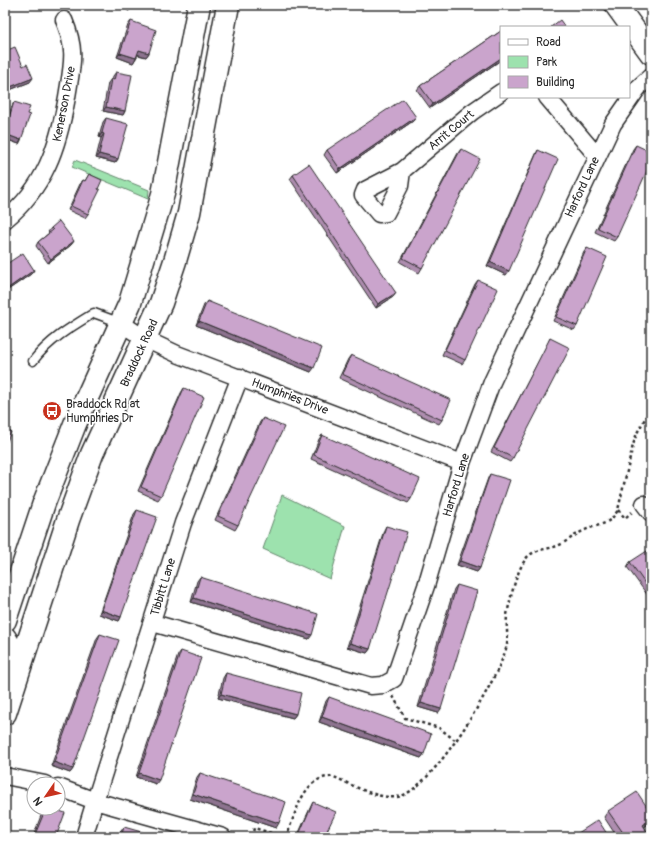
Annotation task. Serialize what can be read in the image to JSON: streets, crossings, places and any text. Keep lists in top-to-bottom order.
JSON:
{
  "streets": {
    "main road": ["Braddock Road"],
    "street": [
      "Kenerson Drive",
      "Arrit Court",
      "Harford Lane",
      "Humphries Drive",
      "Tibbitt Lane"
    ]
  },
  "crossings": [
    ["Harford Lane", "Humphries Drive"],
    ["Braddock Road", "Humphries Drive"],
    ["Humphries Drive", "Tibbitt Lane"]
  ],
  "places": {
    "bus stop": ["Braddock Rd at Humphries Dr"]
  },
  "legend": ["Road", "Park", "Building"],
  "north": "bottom left"
}
